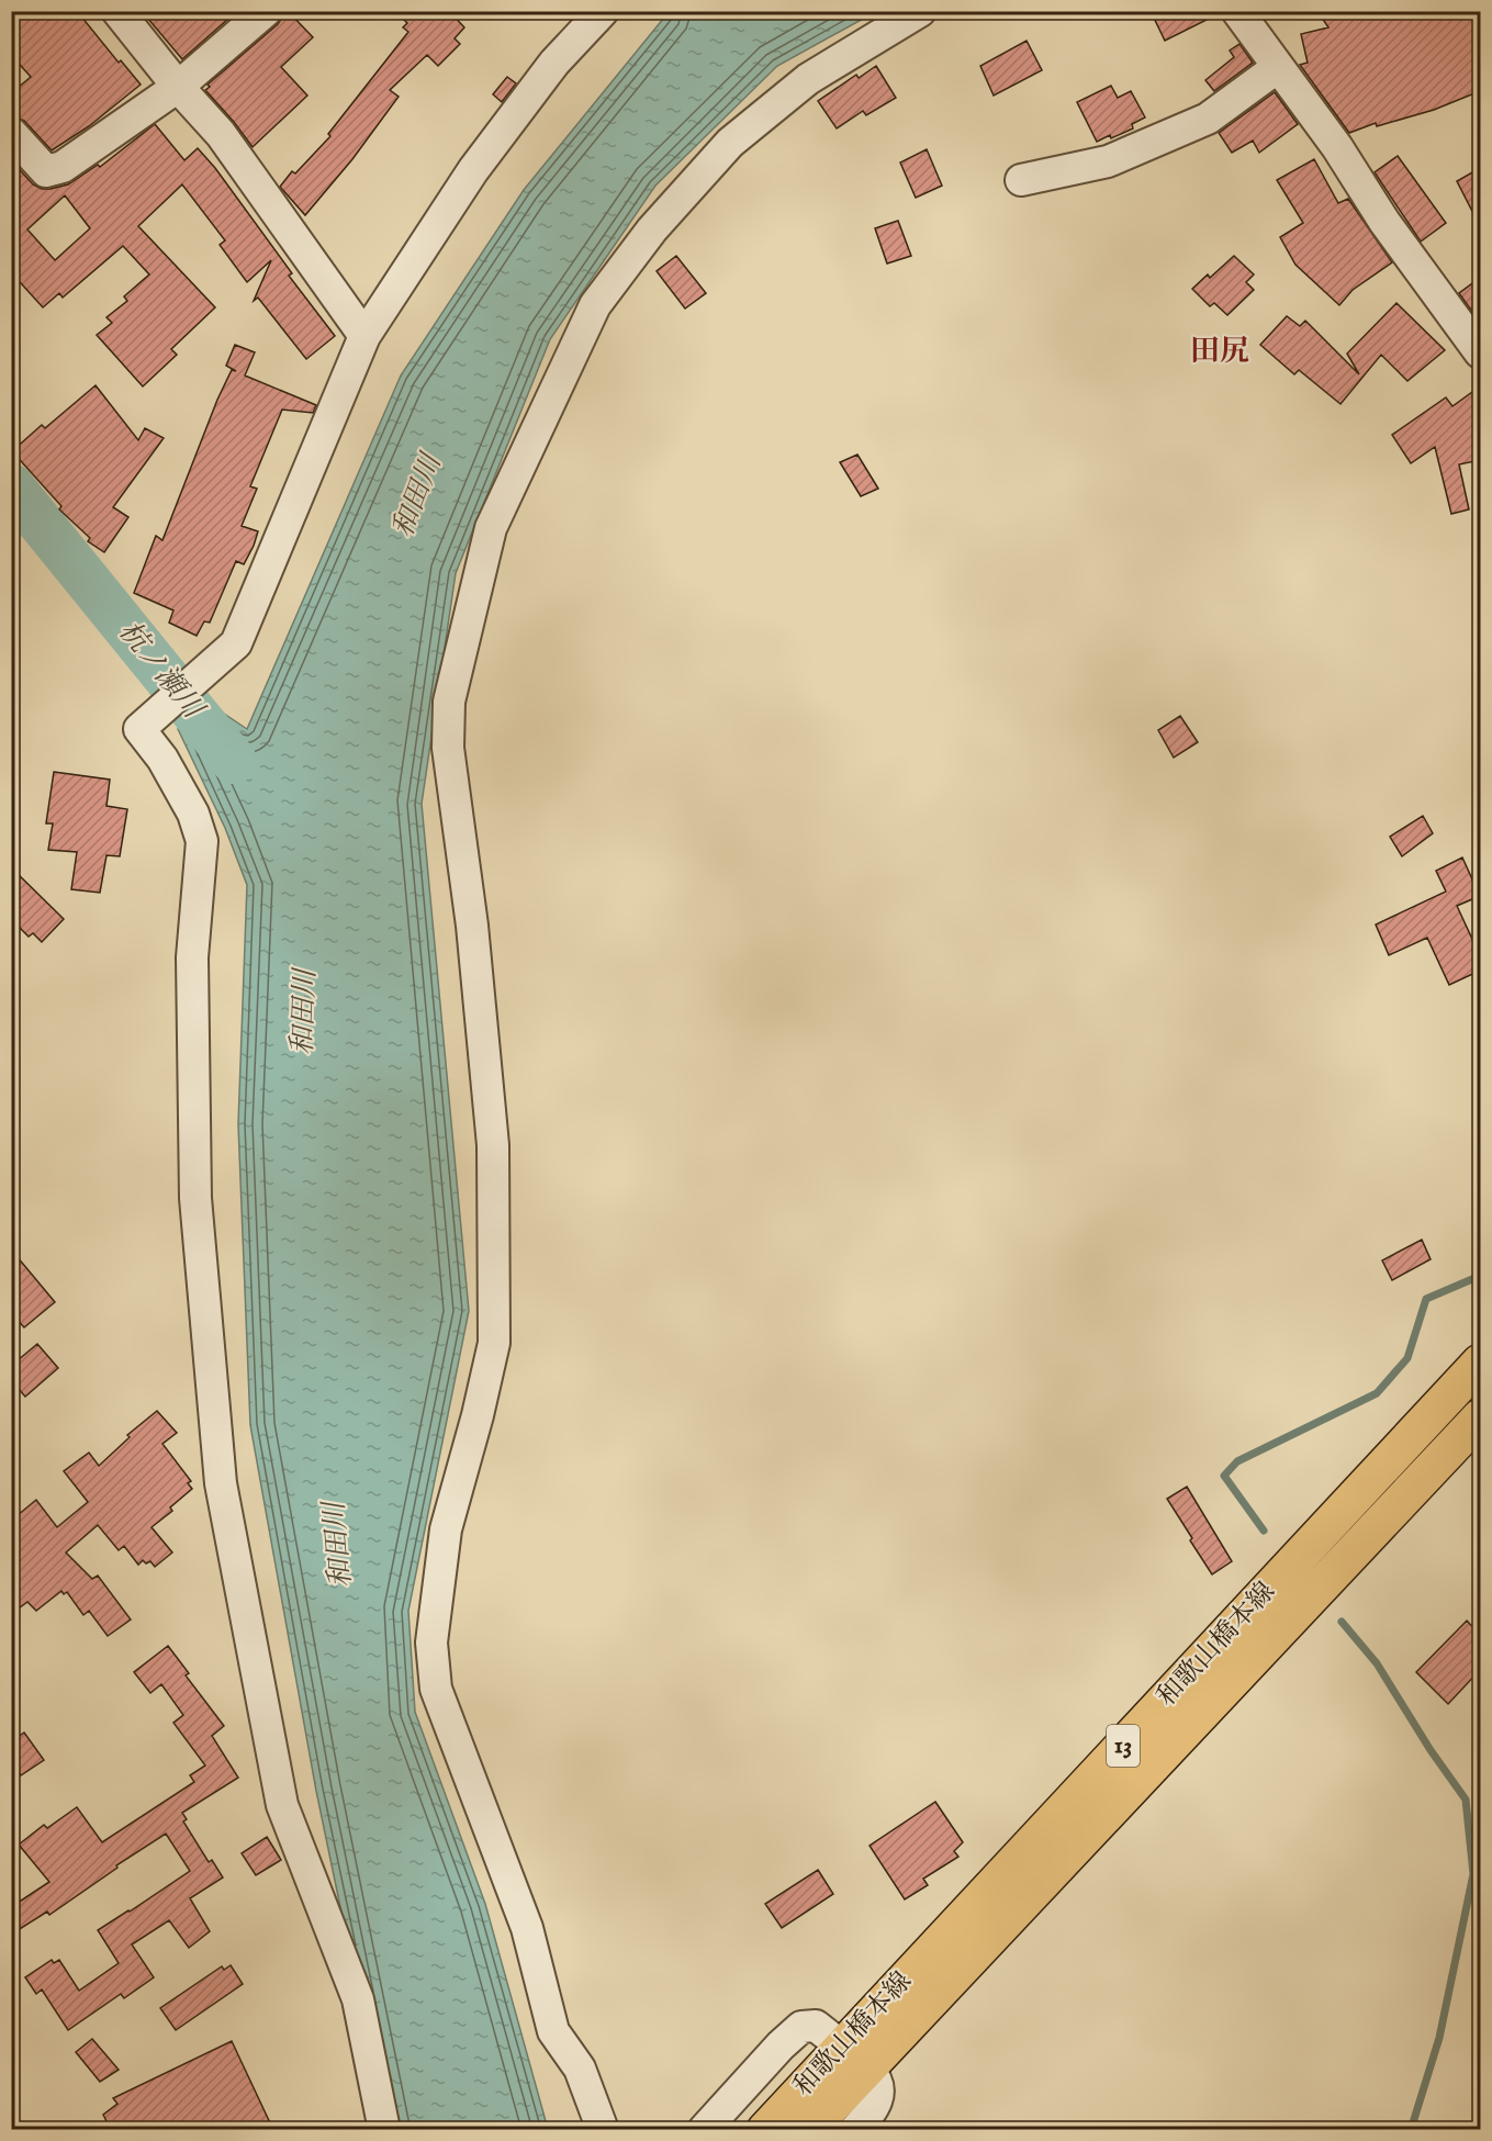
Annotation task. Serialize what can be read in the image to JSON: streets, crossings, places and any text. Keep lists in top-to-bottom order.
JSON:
{
  "streets": {
    "main road": ["和歌山橋本線", "13"]
  },
  "districts": ["田尻"],
  "water": ["和田川", "杭ノ瀬川"]
}
